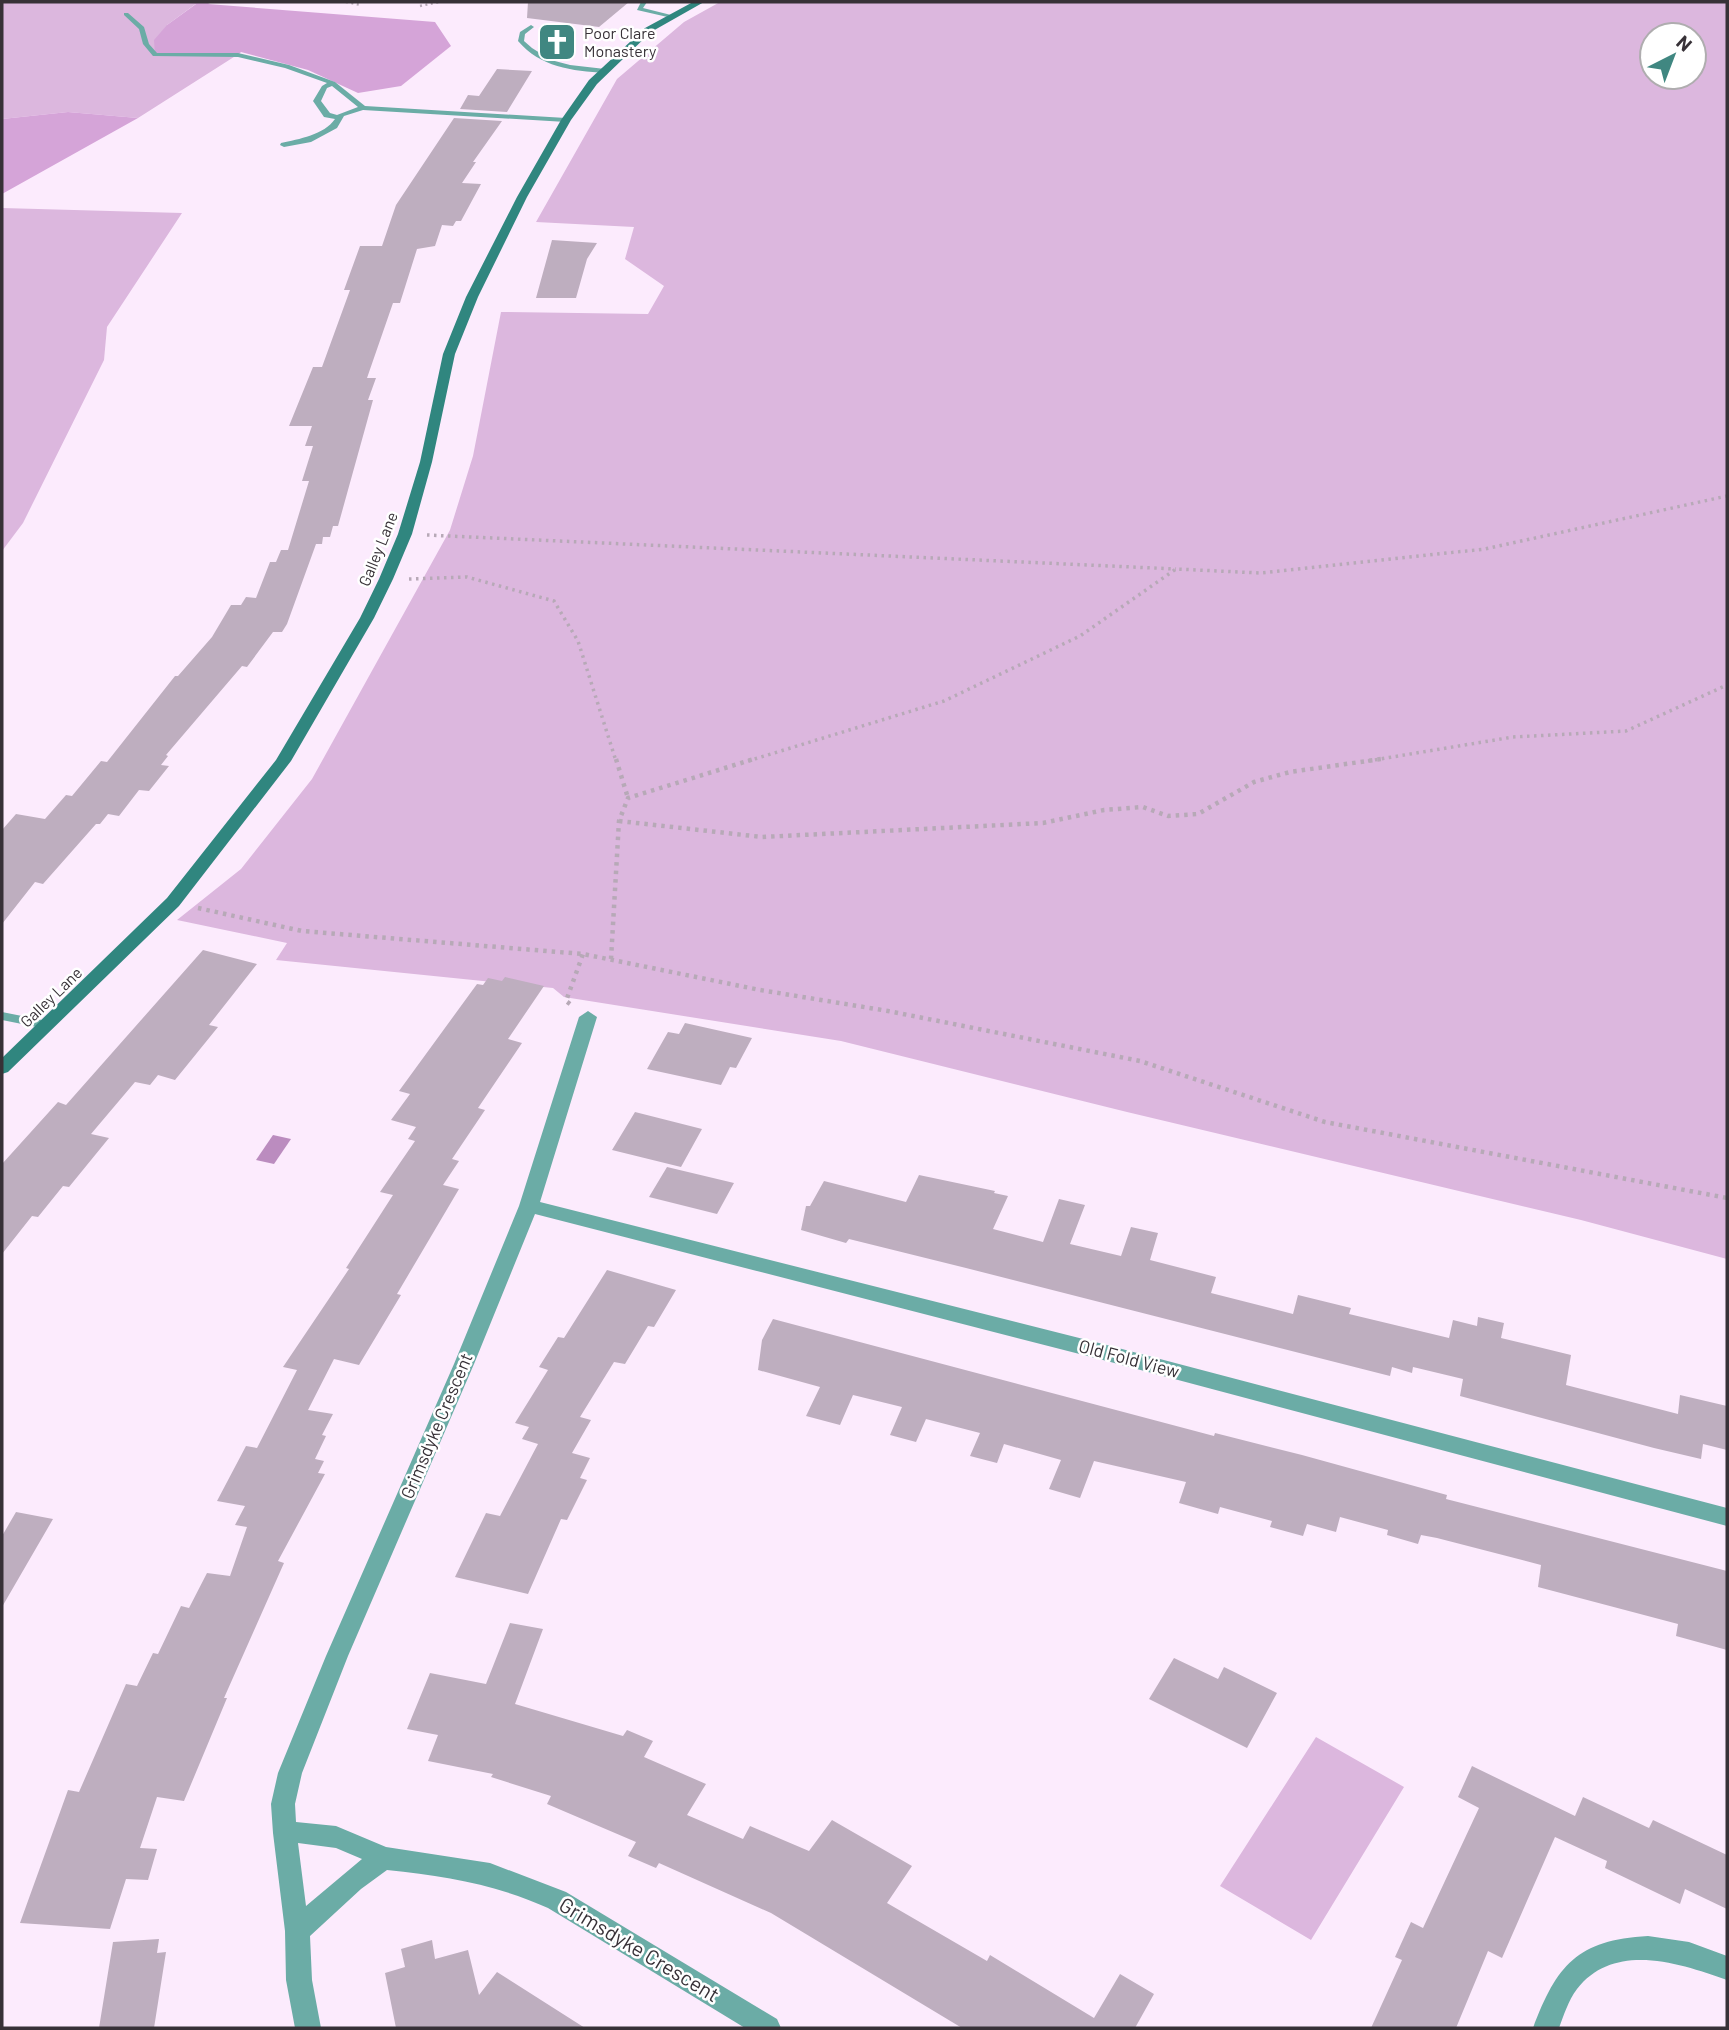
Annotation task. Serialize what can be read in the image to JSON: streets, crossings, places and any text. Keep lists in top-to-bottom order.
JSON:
{
  "streets": {
    "street": ["Galley Lane", "Old Fold View", "Grimsdyke Crescent"]
  },
  "crossings": [
    ["Old Fold View", "Grimsdyke Crescent"]
  ],
  "places": {
    "church": ["Poor Clare Monastery"]
  },
  "north": "top right"
}
